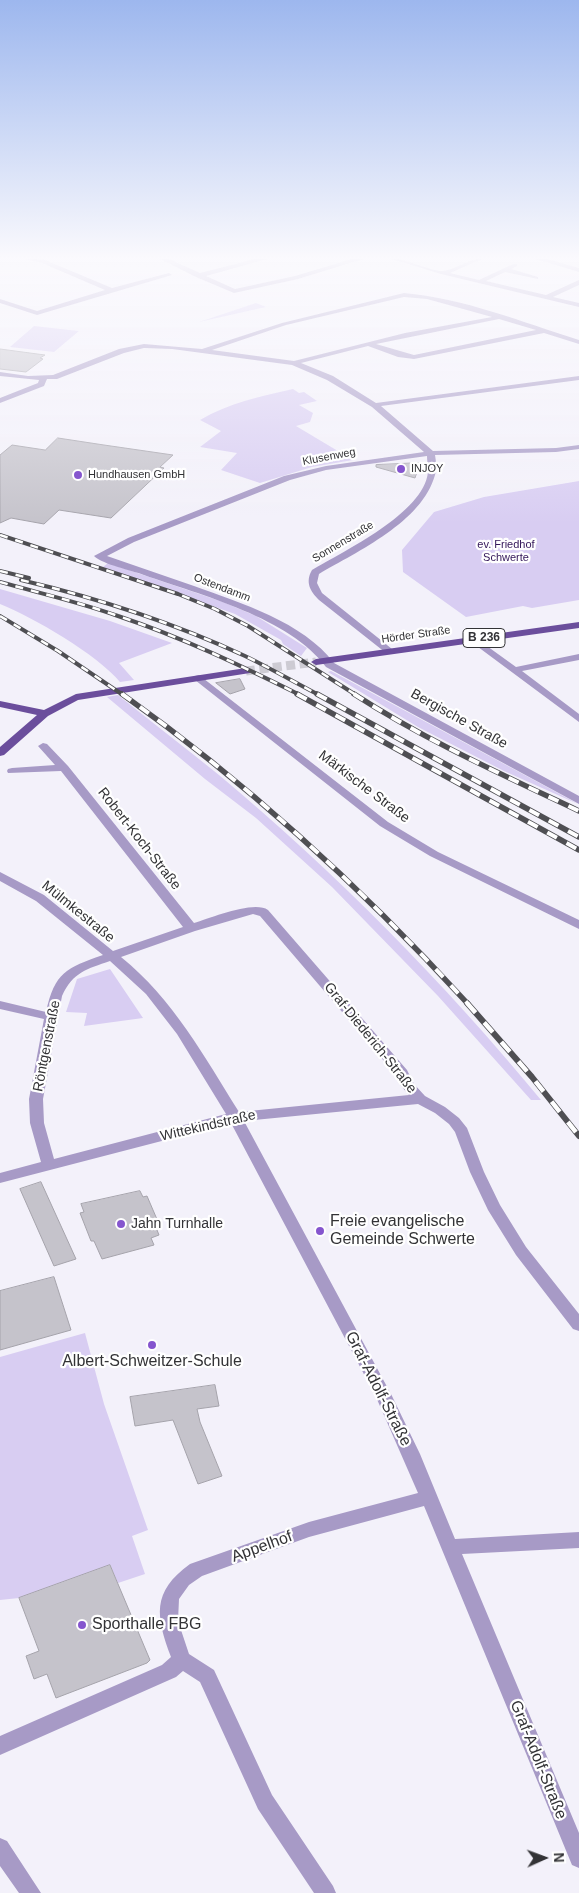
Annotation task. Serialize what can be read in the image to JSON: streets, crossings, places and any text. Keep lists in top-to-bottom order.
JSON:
{
  "streets": {
    "main road": ["Hörder Straße", "B 236"],
    "street": [
      "Klusenweg",
      "Sonnenstraße",
      "Ostendamm",
      "Bergische Straße",
      "Märkische Straße",
      "Robert-Koch-Straße",
      "Mülmkestraße",
      "Graf-Diederich-Straße",
      "Röntgenstraße",
      "Wittekindstraße",
      "Graf-Adolf-Straße",
      "Appelhof"
    ]
  },
  "crossings": [
    ["Klusenweg", "Sonnenstraße"],
    ["Klusenweg", "Ostendamm"],
    ["Sonnenstraße", "Hörder Straße"],
    ["Ostendamm", "Hörder Straße"],
    ["Ostendamm", "Bergische Straße"],
    ["Hörder Straße", "Bergische Straße"],
    ["Robert-Koch-Straße", "Graf-Diederich-Straße"],
    ["Robert-Koch-Straße", "Röntgenstraße"],
    ["Mülmkestraße", "Röntgenstraße"],
    ["Mülmkestraße", "Graf-Adolf-Straße"],
    ["Graf-Diederich-Straße", "Röntgenstraße"],
    ["Graf-Diederich-Straße", "Wittekindstraße"],
    ["Röntgenstraße", "Wittekindstraße"],
    ["Röntgenstraße", "Graf-Adolf-Straße"],
    ["Wittekindstraße", "Graf-Adolf-Straße"],
    ["Graf-Adolf-Straße", "Appelhof"]
  ],
  "parks": ["ev. Friedhof Schwerte"],
  "places": [
    "INJOY",
    "Hundhausen GmbH",
    "Jahn Turnhalle",
    "Freie evangelische Gemeinde Schwerte",
    "Albert-Schweitzer-Schule",
    "Sporthalle FBG"
  ],
  "north": "right"
}
